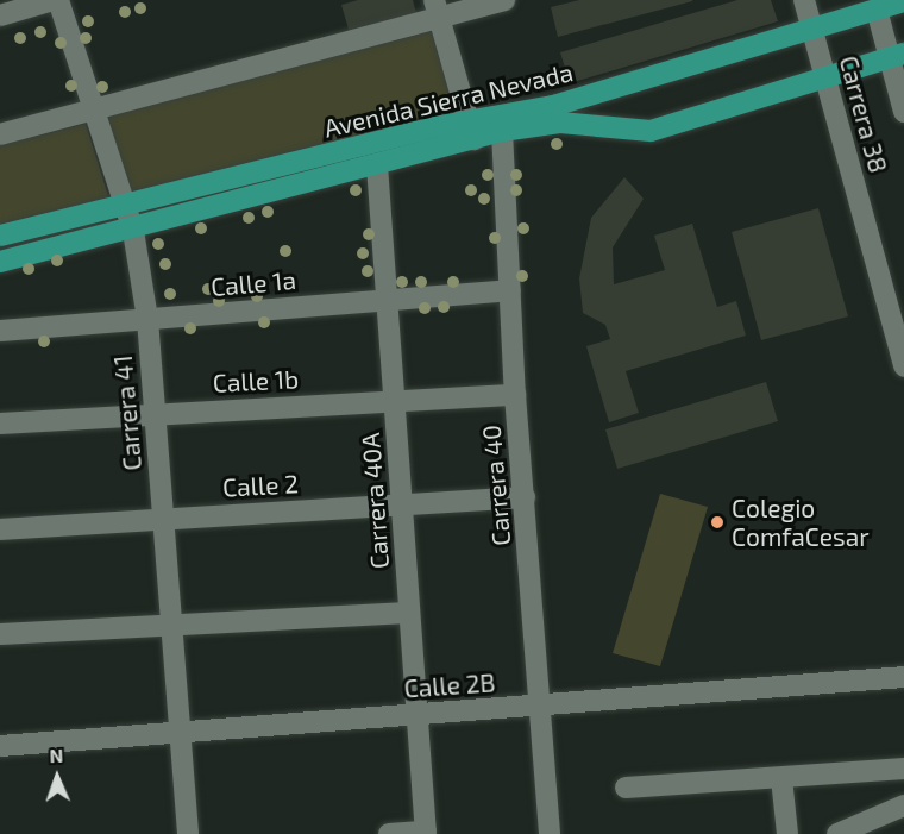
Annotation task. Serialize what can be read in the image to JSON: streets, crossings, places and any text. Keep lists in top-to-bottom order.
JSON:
{
  "streets": {
    "main road": ["Avenida Sierra Nevada"],
    "street": [
      "Carrera 38",
      "Calle 1a",
      "Calle 1b",
      "Carrera 41",
      "Calle 2",
      "Carrera 40",
      "Carrera 40A",
      "Calle 2B"
    ]
  },
  "crossings": [
    ["Avenida Sierra Nevada", "Carrera 38"],
    ["Avenida Sierra Nevada", "Carrera 41"],
    ["Avenida Sierra Nevada", "Carrera 40"],
    ["Avenida Sierra Nevada", "Carrera 40A"],
    ["Calle 1a", "Carrera 41"],
    ["Calle 1a", "Carrera 40"],
    ["Calle 1a", "Carrera 40A"],
    ["Calle 1b", "Carrera 41"],
    ["Calle 1b", "Carrera 40"],
    ["Calle 1b", "Carrera 40A"],
    ["Carrera 41", "Calle 2"],
    ["Carrera 41", "Calle 2B"],
    ["Calle 2", "Carrera 40"],
    ["Calle 2", "Carrera 40A"],
    ["Carrera 40", "Calle 2B"],
    ["Carrera 40A", "Calle 2B"]
  ],
  "places": ["Colegio ComfaCesar"],
  "north": "top"
}
